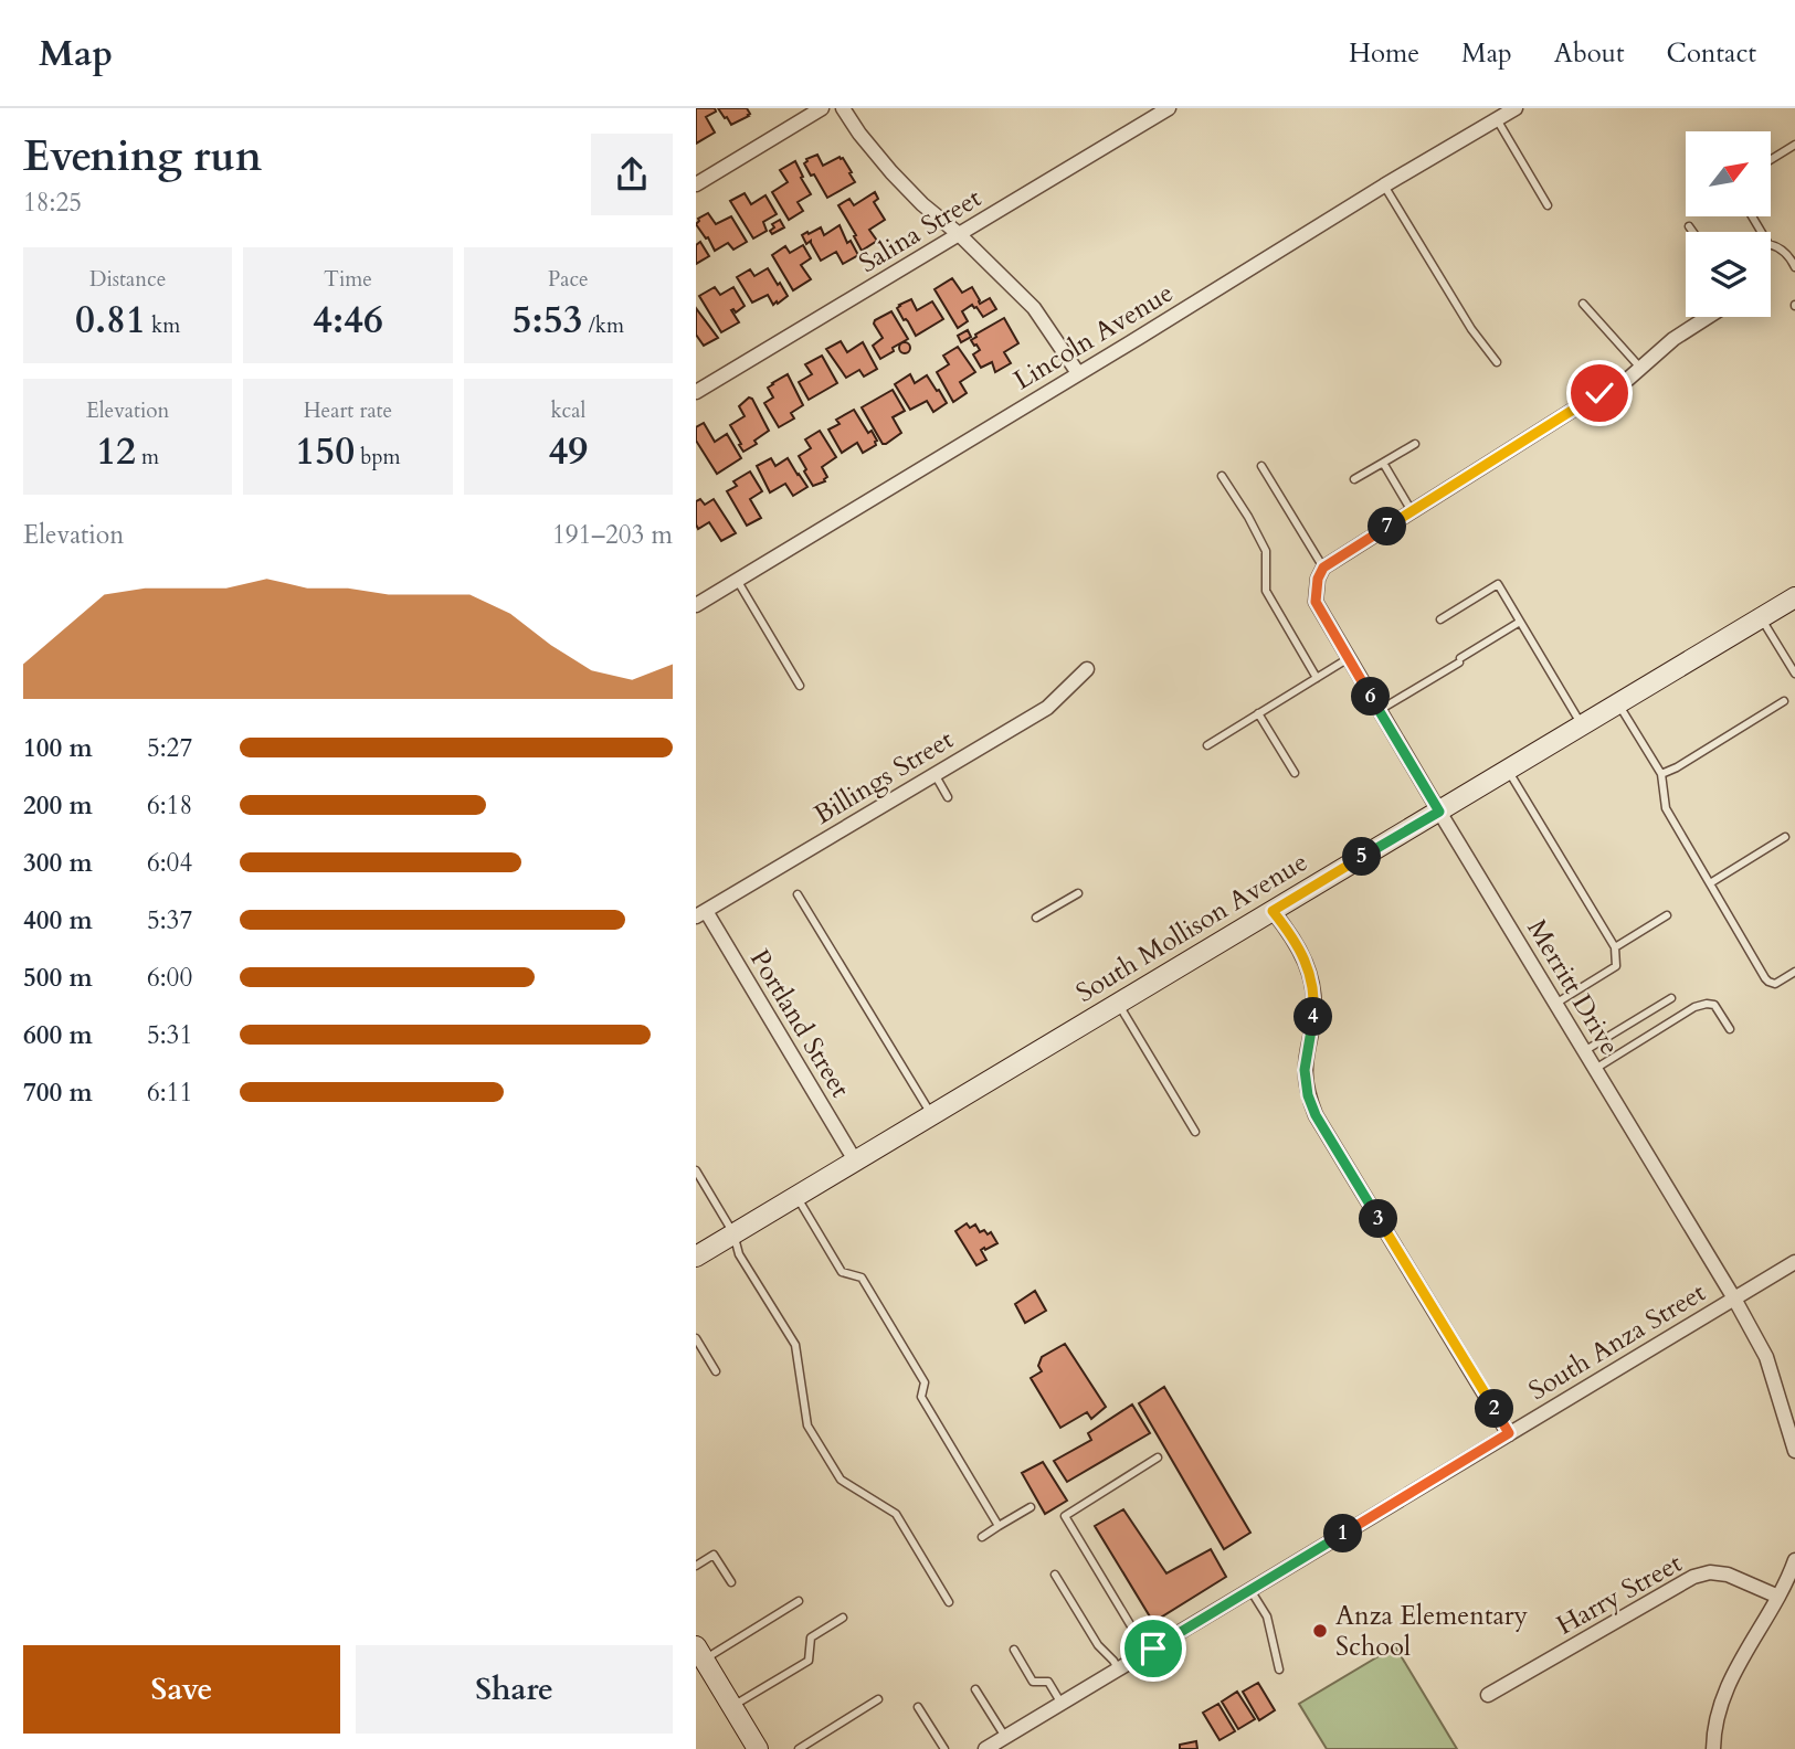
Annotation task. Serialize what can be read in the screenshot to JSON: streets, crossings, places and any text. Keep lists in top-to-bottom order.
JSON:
{
  "streets": {
    "main road": ["South Mollison Avenue"],
    "street": [
      "Salina Street",
      "Lincoln Avenue",
      "Billings Street",
      "Merritt Drive",
      "Portland Street",
      "South Anza Street",
      "Harry Street"
    ]
  },
  "crossings": [
    ["Billings Street", "Portland Street"],
    ["South Mollison Avenue", "Merritt Drive"],
    ["South Mollison Avenue", "Portland Street"],
    ["Merritt Drive", "South Anza Street"]
  ],
  "places": ["Anza Elementary School"],
  "north": "top right",
  "page": {
    "header": "Map",
    "nav": [
      "Home",
      "Map",
      "About",
      "Contact"
    ],
    "heading": ["Evening run", "18:25"],
    "stats": [
      ["Distance", "0.81 km"],
      ["Time", "4:46"],
      ["Pace", "5:53 /km"],
      ["Elevation", "12 m"],
      ["Heart rate", "150 bpm"],
      ["kcal", "49"]
    ],
    "chart": ["Elevation", "191–203 m"],
    "pins": [
      "7",
      "6",
      "5",
      "4",
      "3",
      "2",
      "1"
    ],
    "list": [
      {
        "name": "100 m",
        "note": "5:27"
      },
      {
        "name": "200 m",
        "note": "6:18"
      },
      {
        "name": "300 m",
        "note": "6:04"
      },
      {
        "name": "400 m",
        "note": "5:37"
      },
      {
        "name": "500 m",
        "note": "6:00"
      },
      {
        "name": "600 m",
        "note": "5:31"
      },
      {
        "name": "700 m",
        "note": "6:11"
      }
    ],
    "buttons": ["Save", "Share"]
  }
}
